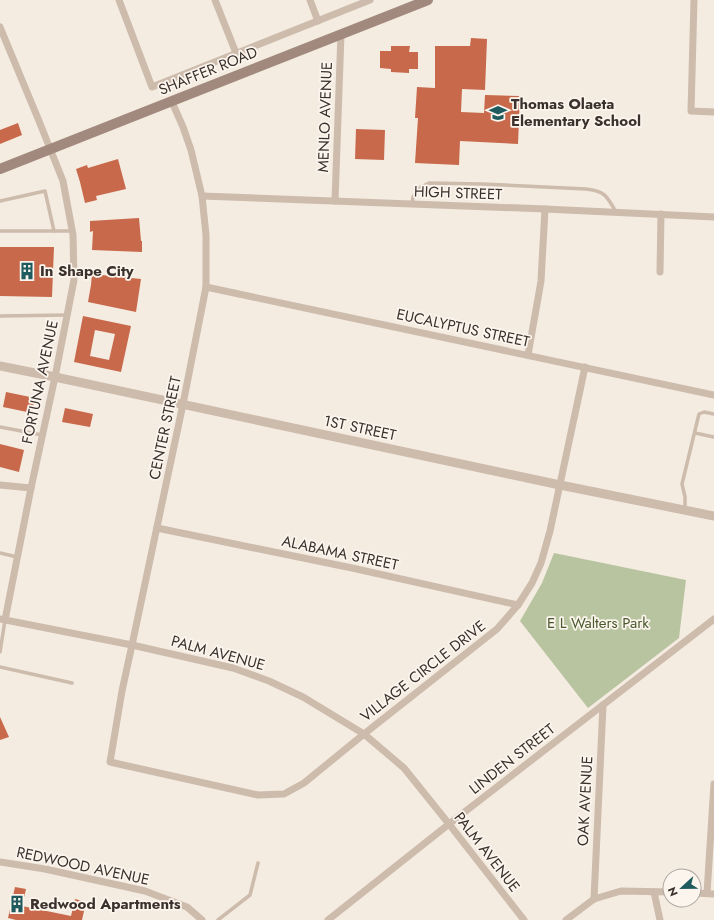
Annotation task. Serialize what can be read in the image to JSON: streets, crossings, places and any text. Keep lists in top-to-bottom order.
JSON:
{
  "streets": {
    "main road": ["SHAFFER ROAD"],
    "street": [
      "MENLO AVENUE",
      "HIGH STREET",
      "EUCALYPTUS STREET",
      "FORTUNA AVENUE",
      "CENTER STREET",
      "1ST STREET",
      "ALABAMA STREET",
      "PALM AVENUE",
      "VILLAGE CIRCLE DRIVE",
      "LINDEN STREET",
      "OAK AVENUE",
      "REDWOOD AVENUE"
    ]
  },
  "crossings": [
    ["SHAFFER ROAD", "MENLO AVENUE"],
    ["SHAFFER ROAD", "FORTUNA AVENUE"],
    ["SHAFFER ROAD", "CENTER STREET"],
    ["MENLO AVENUE", "HIGH STREET"],
    ["HIGH STREET", "CENTER STREET"],
    ["EUCALYPTUS STREET", "CENTER STREET"],
    ["EUCALYPTUS STREET", "VILLAGE CIRCLE DRIVE"],
    ["FORTUNA AVENUE", "1ST STREET"],
    ["FORTUNA AVENUE", "PALM AVENUE"],
    ["CENTER STREET", "1ST STREET"],
    ["CENTER STREET", "ALABAMA STREET"],
    ["CENTER STREET", "PALM AVENUE"],
    ["CENTER STREET", "VILLAGE CIRCLE DRIVE"],
    ["1ST STREET", "VILLAGE CIRCLE DRIVE"],
    ["ALABAMA STREET", "VILLAGE CIRCLE DRIVE"],
    ["PALM AVENUE", "VILLAGE CIRCLE DRIVE"],
    ["PALM AVENUE", "LINDEN STREET"],
    ["LINDEN STREET", "OAK AVENUE"]
  ],
  "parks": ["E L Walters Park"],
  "places": {
    "school or university": ["Thomas Olaeta Elementary School"],
    "building": ["In Shape City", "Redwood Apartments"]
  },
  "north": "left"
}
